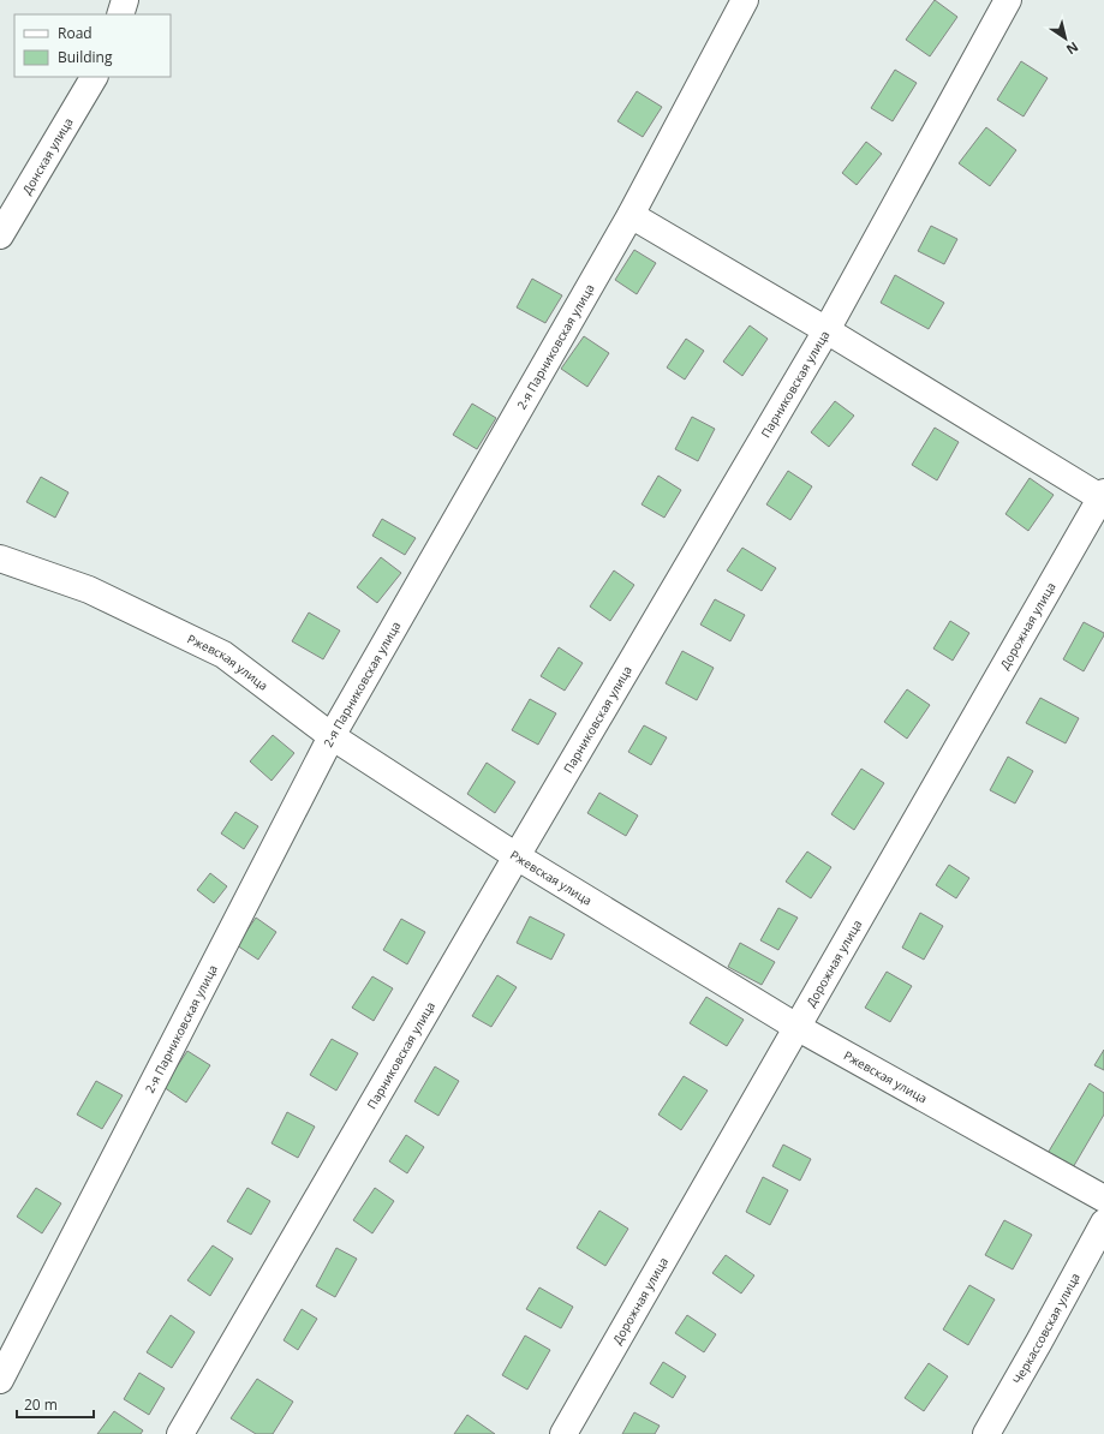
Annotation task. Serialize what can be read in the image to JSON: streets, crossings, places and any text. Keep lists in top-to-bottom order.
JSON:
{
  "streets": {
    "street": [
      "Донская улица",
      "2-я Парниковская улица",
      "Парниковская улица",
      "Дорожная улица",
      "Ржевская улица",
      "Черкассовская улица"
    ]
  },
  "crossings": [
    ["2-я Парниковская улица", "Ржевская улица"],
    ["Парниковская улица", "Ржевская улица"],
    ["Дорожная улица", "Ржевская улица"]
  ],
  "legend": ["Road", "Building"],
  "scale_bar": "20 m",
  "north": "bottom right"
}
